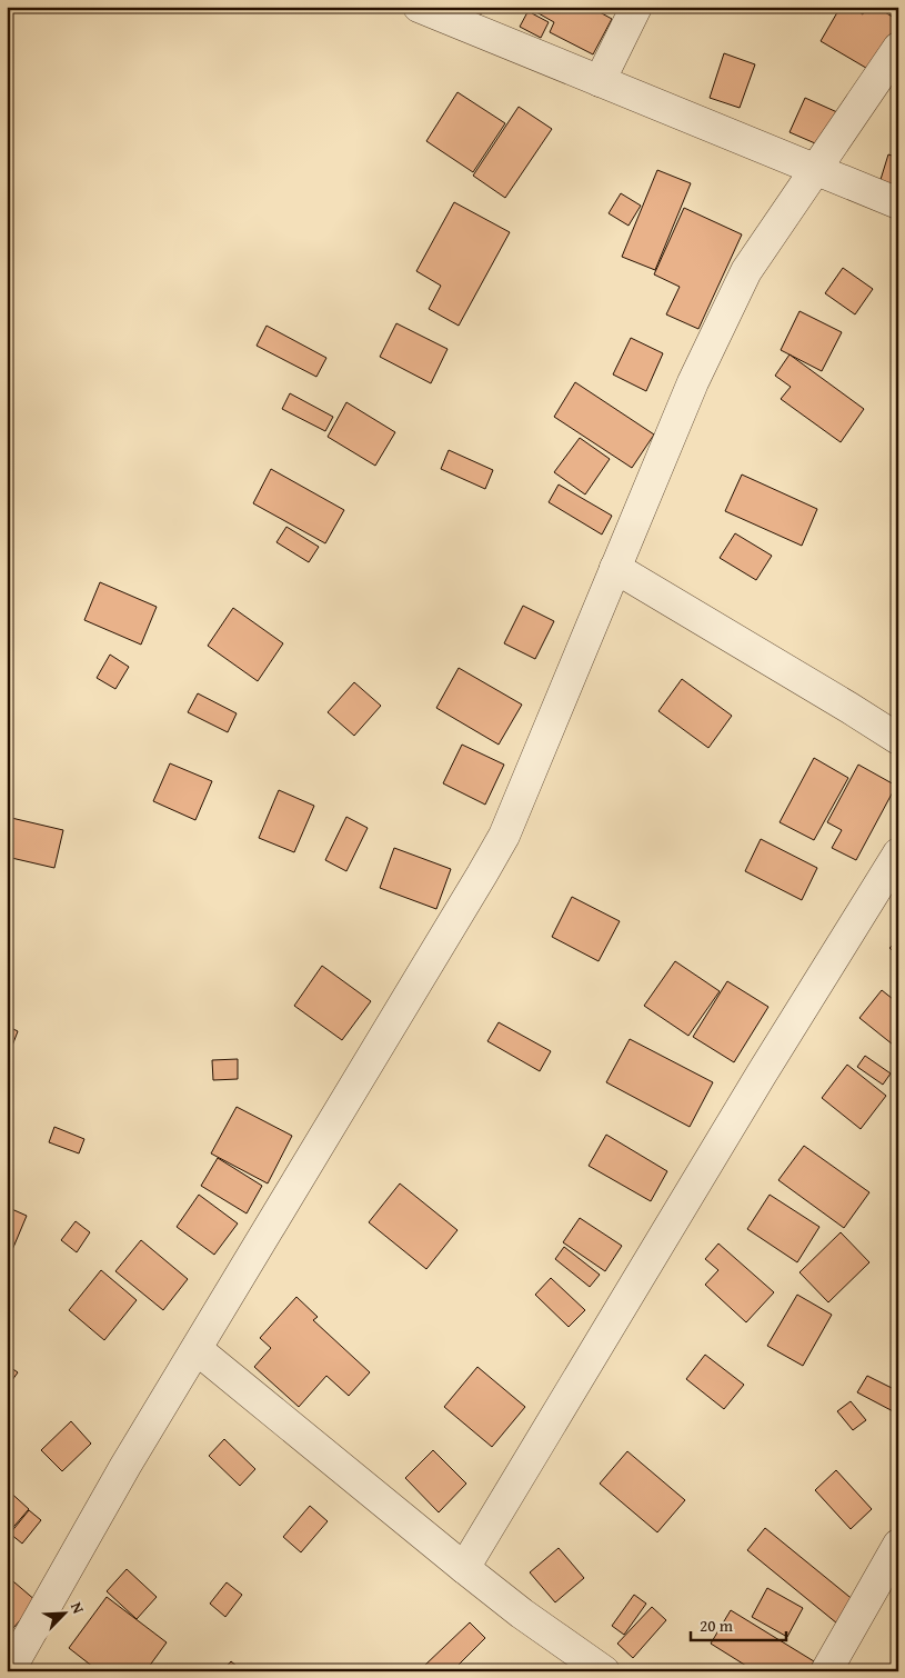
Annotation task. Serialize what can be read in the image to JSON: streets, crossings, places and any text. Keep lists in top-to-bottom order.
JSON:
{
  "scale_bar": "20 m",
  "north": "top right"
}
